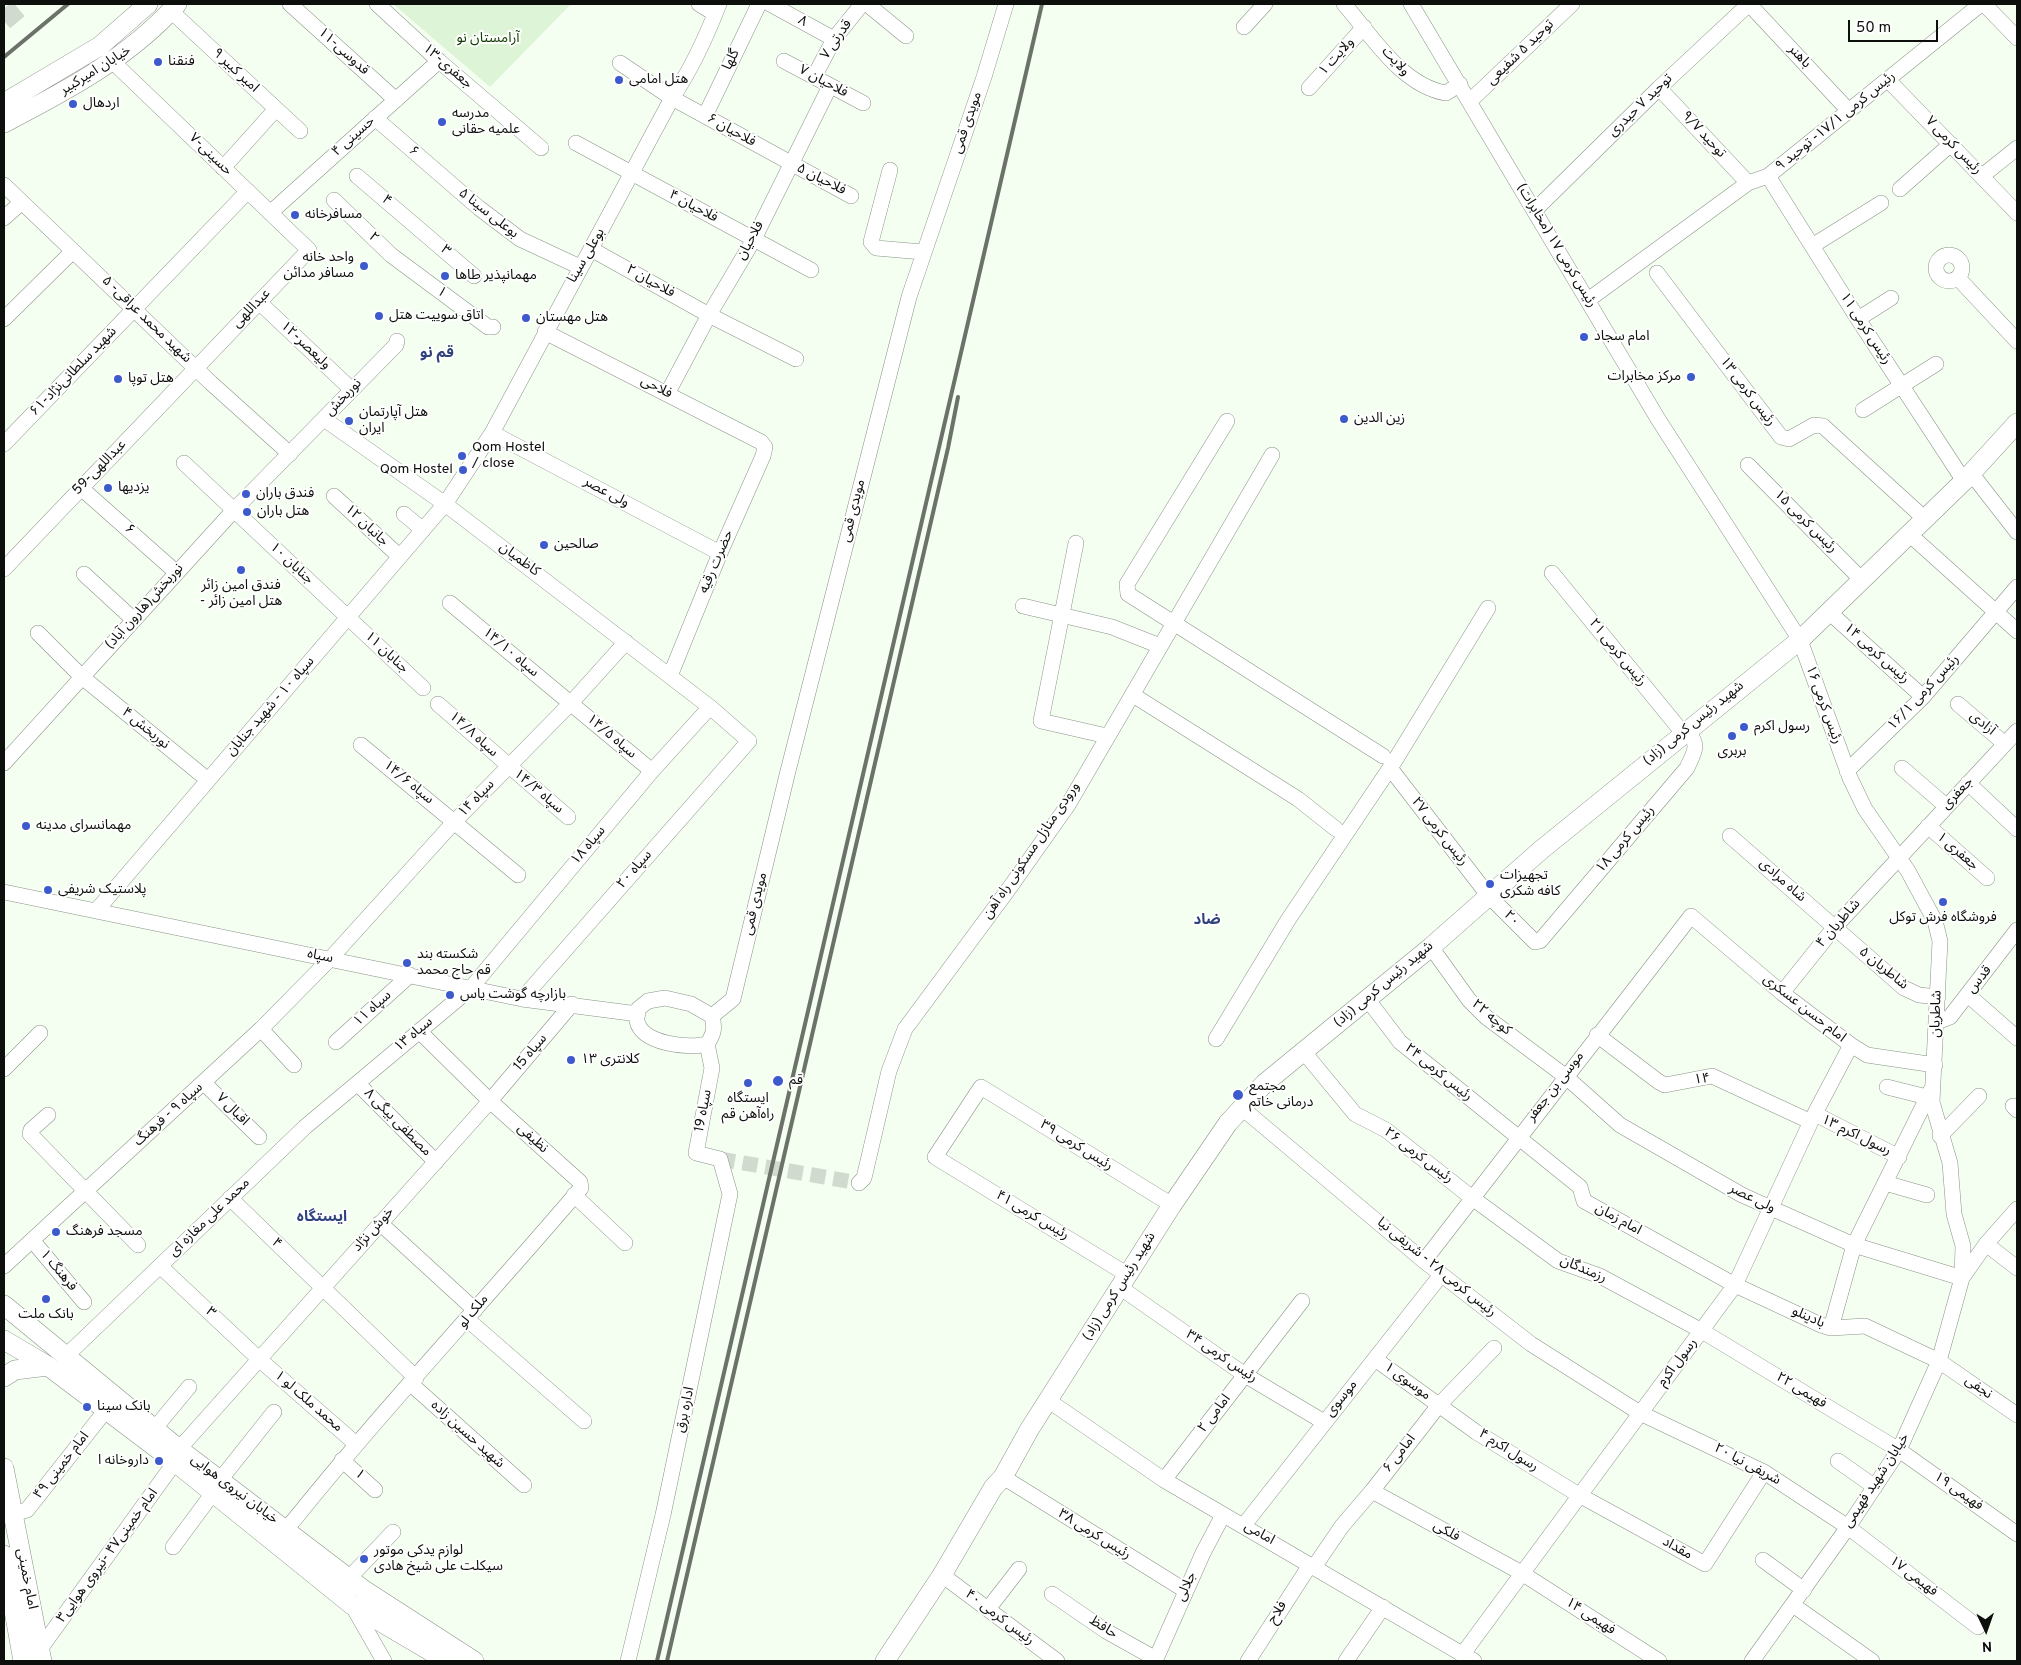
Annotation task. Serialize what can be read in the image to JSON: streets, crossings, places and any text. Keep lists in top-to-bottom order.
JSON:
{
  "streets": {
    "main road": [
      "خیابان امیرکبیر",
      "شهید رئیس کرمی (زاد)",
      "خیابان نیروی هوایی",
      "امام خمینی"
    ],
    "street": [
      "۸",
      "قدرتی ۷",
      "قدوسی-۱۱",
      "توحید ۵ شفیعی",
      "ولایت ۱",
      "باهنر",
      "گلها",
      "ولایت",
      "جعفری-۱۳",
      "امیر کبیر ۹",
      "فلاحیان ۷",
      "توحید ۷ حیدری",
      "رئیس کرمی ۱۷/۱- توحید ۹",
      "مویدی قمی",
      "فلاحیان ۶",
      "توحید ۹/۷",
      "حسینی ۴",
      "رئیس کرمی ۷",
      "۶",
      "حسینی-۷",
      "فلاحیان ۵",
      "۴",
      "فلاحیان ۴",
      "بوعلی سینا ۵",
      "۲",
      "فلاحیان",
      "رئیس کرمی ۱۷ (مخابرات)",
      "۳",
      "بوعلی سینا",
      "فلاحیان ۲",
      "۱",
      "عبداللهی",
      "شهید محمد عراقی- ۵",
      "رئیس کرمی ۱۱",
      "ولیعصر-۱۲",
      "شهید سلطانی‌نژاد-۶۱",
      "فلاحی",
      "رئیس کرمی ۱۳",
      "نوربخش",
      "عبداللهی-59",
      "ولی عصر",
      "رئیس کرمی ۱۵",
      "جانبان ۱۲",
      "کاظمیان",
      "حضرت رقیه",
      "جنابان ۱۰",
      "نوربخش(هارون آباد)",
      "جنابان ۱۱",
      "سپاه ۱۴/۱۰",
      "رئیس کرمی ۲۱",
      "رئیس کرمی ۱۴",
      "رئیس کرمی ۱۶/۱",
      "رئیس کرمی ۱۶",
      "سپاه ۱۰ - شهید جنابان",
      "آزادی",
      "نوربخش ۴",
      "سپاه ۱۴/۸",
      "سپاه ۱۴/۵",
      "سپاه ۱۴/۶",
      "سپاه ۱۴/۳",
      "جعفری",
      "سپاه ۱۴",
      "رئیس کرمی ۲۷",
      "رئیس کرمی ۱۸",
      "سپاه ۱۸",
      "ورودی منازل مسکونی راه آهن",
      "جعفری ۱",
      "سپاه ۲۰",
      "شاه مرادی",
      "۲۰",
      "شاطریان ۴",
      "سپاه",
      "شاطریان ۵",
      "قدس",
      "سپاه ۱۱",
      "امام حسن عسکری",
      "شاطریان",
      "کوچه ۲۲",
      "سپاه ۱۳",
      "سپاه 15",
      "رئیس کرمی ۲۴",
      "۱۴",
      "موسی بن جعفر",
      "۷ اقبال",
      "سپاه 19",
      "سپاه ۹ - فرهنگ",
      "۸ مصطفی بیگی",
      "رسول اکرم ۱۳",
      "نظیفی",
      "رئیس کرمی ۳۹",
      "رئیس کرمی ۲۶",
      "رئیس کرمی ۴۱",
      "محمد علی مغازه ای",
      "امام زمان",
      "خوش نژاد",
      "رئیس کرمی ۲۸ - شریفی نیا",
      "رزمندگان",
      "فرهنگ ۱",
      "ملک لو",
      "بادینلو",
      "رئیس کرمی ۳۴",
      "رسول اکرم",
      "موسوی ۱",
      "نجفی",
      "فهیمی ۲۲",
      "موسوی",
      "۱ محمد ملک لو",
      "اداره برق",
      "امامی ۲",
      "شهید حسین زاده",
      "رسول اکرم ۴",
      "امامی ۶",
      "۲۰ شریفی نیا",
      "امام خمینی ۴۹",
      "خیابان شهید فهیمی",
      "فهیمی ۱۹",
      "فلکی",
      "امامی",
      "رئیس کرمی ۳۸",
      "مقداد",
      "امام خمینی۴۷ -نیروی هوایی۳",
      "فهیمی ۱۷",
      "جلالی",
      "فلاح",
      "فهیمی ۱۴",
      "رئیس کرمی ۴۰",
      "حافظ"
    ]
  },
  "crossings": [
    ["۸", "قدرتی ۷"],
    ["قدرتی ۷", "فلاحیان ۷"],
    ["قدوسی-۱۱", "حسینی ۴"],
    ["توحید ۵ شفیعی", "رئیس کرمی ۱۷ (مخابرات)"],
    ["ولایت ۱", "ولایت"],
    ["باهنر", "توحید ۷ حیدری"],
    ["باهنر", "رئیس کرمی ۱۷/۱- توحید ۹"],
    ["گلها", "فلاحیان ۶"],
    ["ولایت", "رئیس کرمی ۱۷ (مخابرات)"],
    ["جعفری-۱۳", "حسینی ۴"],
    ["خیابان امیرکبیر", "امیر کبیر ۹"],
    ["خیابان امیرکبیر", "حسینی-۷"],
    ["فلاحیان ۷", "فلاحیان"],
    ["توحید ۷ حیدری", "توحید ۹/۷"],
    ["توحید ۷ حیدری", "رئیس کرمی ۱۷ (مخابرات)"],
    ["رئیس کرمی ۱۷/۱- توحید ۹", "توحید ۹/۷"],
    ["رئیس کرمی ۱۷/۱- توحید ۹", "رئیس کرمی ۷"],
    ["رئیس کرمی ۱۷/۱- توحید ۹", "رئیس کرمی ۱۷ (مخابرات)"],
    ["رئیس کرمی ۱۷/۱- توحید ۹", "رئیس کرمی ۱۱"],
    ["فلاحیان ۶", "فلاحیان ۵"],
    ["فلاحیان ۶", "فلاحیان"],
    ["فلاحیان ۶", "بوعلی سینا"],
    ["حسینی ۴", "۶"],
    ["حسینی ۴", "حسینی-۷"],
    ["۶", "بوعلی سینا ۵"],
    ["۶", "عبداللهی-59"],
    ["۶", "نوربخش(هارون آباد)"],
    ["حسینی-۷", "عبداللهی"],
    ["حسینی-۷", "شهید سلطانی‌نژاد-۶۱"],
    ["فلاحیان ۵", "فلاحیان"],
    ["۴", "۳"],
    ["۴", "محمد علی مغازه ای"],
    ["۴", "خوش نژاد"],
    ["۴", "ملک لو"],
    ["۴", "شهید حسین زاده"],
    ["فلاحیان ۴", "فلاحیان"],
    ["فلاحیان ۴", "بوعلی سینا"],
    ["بوعلی سینا ۵", "بوعلی سینا"],
    ["۲", "۱"],
    ["فلاحیان", "فلاحیان ۲"],
    ["فلاحیان", "فلاحی"],
    ["رئیس کرمی ۱۷ (مخابرات)", "رئیس کرمی ۱۶"],
    ["رئیس کرمی ۱۷ (مخابرات)", "شهید رئیس کرمی (زاد)"],
    ["۳", "محمد علی مغازه ای"],
    ["۳", "خوش نژاد"],
    ["۳", "۱ محمد ملک لو"],
    ["۳", "امام خمینی۴۷ -نیروی هوایی۳"],
    ["بوعلی سینا", "فلاحیان ۲"],
    ["بوعلی سینا", "فلاحی"],
    ["بوعلی سینا", "ولی عصر"],
    ["بوعلی سینا", "کاظمیان"],
    ["بوعلی سینا", "سپاه ۱۰ - شهید جنابان"],
    ["۱", "ملک لو"],
    ["عبداللهی", "شهید محمد عراقی- ۵"],
    ["عبداللهی", "ولیعصر-۱۲"],
    ["عبداللهی", "عبداللهی-59"],
    ["شهید محمد عراقی- ۵", "شهید سلطانی‌نژاد-۶۱"],
    ["شهید محمد عراقی- ۵", "نوربخش"],
    ["شهید محمد عراقی- ۵", "عبداللهی-59"],
    ["شهید محمد عراقی- ۵", "نوربخش(هارون آباد)"],
    ["رئیس کرمی ۱۱", "شهید رئیس کرمی (زاد)"],
    ["ولیعصر-۱۲", "نوربخش"],
    ["فلاحی", "حضرت رقیه"],
    ["رئیس کرمی ۱۳", "شهید رئیس کرمی (زاد)"],
    ["نوربخش", "کاظمیان"],
    ["نوربخش", "نوربخش(هارون آباد)"],
    ["ولی عصر", "حضرت رقیه"],
    ["ولی عصر", "شاطریان"],
    ["ولی عصر", "کوچه ۲۲"],
    ["ولی عصر", "موسی بن جعفر"],
    ["ولی عصر", "رسول اکرم"],
    ["ولی عصر", "خیابان شهید فهیمی"],
    ["رئیس کرمی ۱۵", "شهید رئیس کرمی (زاد)"],
    ["جانبان ۱۲", "سپاه ۱۰ - شهید جنابان"],
    ["کاظمیان", "حضرت رقیه"],
    ["کاظمیان", "سپاه ۱۰ - شهید جنابان"],
    ["کاظمیان", "سپاه ۱۴"],
    ["کاظمیان", "سپاه ۱۸"],
    ["کاظمیان", "سپاه ۲۰"],
    ["جنابان ۱۰", "نوربخش(هارون آباد)"],
    ["جنابان ۱۰", "جنابان ۱۱"],
    ["جنابان ۱۰", "سپاه ۱۰ - شهید جنابان"],
    ["نوربخش(هارون آباد)", "نوربخش ۴"],
    ["جنابان ۱۱", "سپاه ۱۰ - شهید جنابان"],
    ["سپاه ۱۴/۱۰", "سپاه ۱۴/۵"],
    ["سپاه ۱۴/۱۰", "سپاه ۱۴"],
    ["رئیس کرمی ۲۱", "شهید رئیس کرمی (زاد)"],
    ["رئیس کرمی ۲۱", "رئیس کرمی ۱۸"],
    ["رئیس کرمی ۱۴", "رئیس کرمی ۱۶/۱"],
    ["رئیس کرمی ۱۴", "شهید رئیس کرمی (زاد)"],
    ["رئیس کرمی ۱۶/۱", "رئیس کرمی ۱۶"],
    ["رئیس کرمی ۱۶/۱", "شاطریان"],
    ["رئیس کرمی ۱۶", "شهید رئیس کرمی (زاد)"],
    ["رئیس کرمی ۱۶", "شاطریان"],
    ["سپاه ۱۰ - شهید جنابان", "نوربخش ۴"],
    ["سپاه ۱۰ - شهید جنابان", "سپاه"],
    ["شهید رئیس کرمی (زاد)", "رئیس کرمی ۲۷"],
    ["شهید رئیس کرمی (زاد)", "رئیس کرمی ۱۸"],
    ["شهید رئیس کرمی (زاد)", "۲۰"],
    ["شهید رئیس کرمی (زاد)", "کوچه ۲۲"],
    ["شهید رئیس کرمی (زاد)", "رئیس کرمی ۲۴"],
    ["شهید رئیس کرمی (زاد)", "رئیس کرمی ۳۹"],
    ["شهید رئیس کرمی (زاد)", "رئیس کرمی ۲۶"],
    ["شهید رئیس کرمی (زاد)", "رئیس کرمی ۴۱"],
    ["شهید رئیس کرمی (زاد)", "رئیس کرمی ۲۸ - شریفی نیا"],
    ["شهید رئیس کرمی (زاد)", "رئیس کرمی ۳۴"],
    ["شهید رئیس کرمی (زاد)", "امامی"],
    ["شهید رئیس کرمی (زاد)", "رئیس کرمی ۳۸"],
    ["شهید رئیس کرمی (زاد)", "رئیس کرمی ۴۰"],
    ["آزادی", "جعفری"],
    ["سپاه ۱۴/۸", "سپاه ۱۴/۳"],
    ["سپاه ۱۴/۸", "سپاه ۱۴"],
    ["سپاه ۱۴/۵", "سپاه ۱۴"],
    ["سپاه ۱۴/۵", "سپاه ۱۸"],
    ["سپاه ۱۴/۶", "سپاه ۱۴"],
    ["سپاه ۱۴/۳", "سپاه ۱۴"],
    ["جعفری", "جعفری ۱"],
    ["جعفری", "شاطریان ۴"],
    ["جعفری", "شاطریان"],
    ["سپاه ۱۴", "سپاه"],
    ["سپاه ۱۴", "سپاه ۹ - فرهنگ"],
    ["رئیس کرمی ۲۷", "ورودی منازل مسکونی راه آهن"],
    ["رئیس کرمی ۲۷", "۲۰"],
    ["رئیس کرمی ۱۸", "۲۰"],
    ["سپاه ۱۸", "سپاه"],
    ["سپاه ۱۸", "سپاه ۱۳"],
    ["سپاه ۲۰", "سپاه"],
    ["شاه مرادی", "شاطریان ۴"],
    ["شاه مرادی", "شاطریان ۵"],
    ["شاطریان ۴", "شاطریان ۵"],
    ["شاطریان ۴", "امام حسن عسکری"],
    ["شاطریان ۴", "شاطریان"],
    ["سپاه", "سپاه ۱۱"],
    ["سپاه", "سپاه ۱۳"],
    ["سپاه", "سپاه 15"],
    ["سپاه", "سپاه ۹ - فرهنگ"],
    ["شاطریان ۵", "شاطریان"],
    ["قدس", "شاطریان"],
    ["امام حسن عسکری", "شاطریان"],
    ["امام حسن عسکری", "موسی بن جعفر"],
    ["امام حسن عسکری", "رسول اکرم"],
    ["شاطریان", "خیابان شهید فهیمی"],
    ["کوچه ۲۲", "موسی بن جعفر"],
    ["سپاه ۱۳", "۸ مصطفی بیگی"],
    ["سپاه ۱۳", "نظیفی"],
    ["سپاه ۱۳", "محمد علی مغازه ای"],
    ["سپاه 15", "نظیفی"],
    ["سپاه 15", "خوش نژاد"],
    ["رئیس کرمی ۲۴", "موسی بن جعفر"],
    ["رئیس کرمی ۲۴", "امام زمان"],
    ["۱۴", "موسی بن جعفر"],
    ["۱۴", "رسول اکرم ۱۳"],
    ["۱۴", "رسول اکرم"],
    ["موسی بن جعفر", "رئیس کرمی ۲۶"],
    ["موسی بن جعفر", "امام زمان"],
    ["موسی بن جعفر", "رئیس کرمی ۲۸ - شریفی نیا"],
    ["موسی بن جعفر", "رزمندگان"],
    ["۷ اقبال", "سپاه ۹ - فرهنگ"],
    ["سپاه 19", "اداره برق"],
    ["سپاه ۹ - فرهنگ", "فرهنگ ۱"],
    ["۸ مصطفی بیگی", "محمد علی مغازه ای"],
    ["۸ مصطفی بیگی", "خوش نژاد"],
    ["رسول اکرم ۱۳", "رسول اکرم"],
    ["نظیفی", "خوش نژاد"],
    ["نظیفی", "ملک لو"],
    ["رئیس کرمی ۳۹", "رئیس کرمی ۴۱"],
    ["رئیس کرمی ۲۶", "رزمندگان"],
    ["رئیس کرمی ۴۱", "رئیس کرمی ۳۴"],
    ["محمد علی مغازه ای", "خیابان نیروی هوایی"],
    ["امام زمان", "بادینلو"],
    ["امام زمان", "رسول اکرم"],
    ["خوش نژاد", "۱ محمد ملک لو"],
    ["خوش نژاد", "امام خمینی۴۷ -نیروی هوایی۳"],
    ["رئیس کرمی ۲۸ - شریفی نیا", "رسول اکرم"],
    ["رئیس کرمی ۲۸ - شریفی نیا", "موسوی"],
    ["رئیس کرمی ۲۸ - شریفی نیا", "۲۰ شریفی نیا"],
    ["رزمندگان", "رسول اکرم"],
    ["رزمندگان", "فهیمی ۲۲"],
    ["ملک لو", "۱ محمد ملک لو"],
    ["ملک لو", "شهید حسین زاده"],
    ["ملک لو", "خیابان نیروی هوایی"],
    ["بادینلو", "رسول اکرم"],
    ["بادینلو", "نجفی"],
    ["بادینلو", "خیابان شهید فهیمی"],
    ["رئیس کرمی ۳۴", "موسوی"],
    ["رئیس کرمی ۳۴", "امامی ۲"],
    ["رسول اکرم", "فهیمی ۲۲"],
    ["رسول اکرم", "رسول اکرم ۴"],
    ["رسول اکرم", "۲۰ شریفی نیا"],
    ["رسول اکرم", "فلکی"],
    ["رسول اکرم", "امامی"],
    ["رسول اکرم", "مقداد"],
    ["رسول اکرم", "فهیمی ۱۴"],
    ["موسوی ۱", "موسوی"],
    ["موسوی ۱", "رسول اکرم ۴"],
    ["موسوی ۱", "امامی ۶"],
    ["نجفی", "خیابان شهید فهیمی"],
    ["فهیمی ۲۲", "خیابان شهید فهیمی"],
    ["فهیمی ۲۲", "فهیمی ۱۹"],
    ["موسوی", "امامی"],
    ["۱ محمد ملک لو", "امام خمینی۴۷ -نیروی هوایی۳"],
    ["امامی ۲", "امامی"],
    ["رسول اکرم ۴", "امامی ۶"],
    ["رسول اکرم ۴", "مقداد"],
    ["امامی ۶", "فلکی"],
    ["امامی ۶", "امامی"],
    ["امامی ۶", "فلاح"],
    ["۲۰ شریفی نیا", "خیابان شهید فهیمی"],
    ["۲۰ شریفی نیا", "مقداد"],
    ["۲۰ شریفی نیا", "فهیمی ۱۷"],
    ["امام خمینی ۴۹", "خیابان نیروی هوایی"],
    ["امام خمینی ۴۹", "امام خمینی"],
    ["خیابان شهید فهیمی", "فهیمی ۱۹"],
    ["خیابان شهید فهیمی", "فهیمی ۱۷"],
    ["خیابان نیروی هوایی", "امام خمینی۴۷ -نیروی هوایی۳"],
    ["فلکی", "فهیمی ۱۴"],
    ["امامی", "جلالی"],
    ["امامی", "فلاح"],
    ["رئیس کرمی ۳۸", "جلالی"],
    ["امام خمینی۴۷ -نیروی هوایی۳", "امام خمینی"],
    ["جلالی", "حافظ"]
  ],
  "districts": ["قم نو", "ضاد", "ایستگاه"],
  "parks": ["آرامستان نو"],
  "places": [
    "فنقنا",
    "هتل امامی",
    "اردهال",
    "مدرسه علمیه حقانی",
    "مسافرخانه",
    "واحد خانه مسافر مدائن",
    "مهمانپذیر طاها",
    "اتاق سوییت هتل",
    "هتل مهستان",
    "امام سجاد",
    "مرکز مخابرات",
    "هتل توپا",
    "زین الدین",
    "هتل آپارتمان ایران",
    "Qom Hostel / close",
    "Qom Hostel",
    "یزدیها",
    "فندق باران",
    "هتل باران",
    "صالحین",
    "فندق امین زائر - هتل امین زائر",
    "رسول اکرم",
    "بربری",
    "مهمانسرای مدینه",
    "تجهیزات کافه شکری",
    "پلاستیک شریفی",
    "فروشگاه فرش توکل",
    "شکسته بند قم حاج محمد",
    "بازارچه گوشت یاس",
    "کلانتری ۱۳",
    "قم",
    "ایستگاه راه‌آهن قم",
    "مجتمع درمانی خاتم",
    "مسجد فرهنگ",
    "بانک ملت",
    "بانک سینا",
    "داروخانه ا",
    "لوازم یدکی موتور سیکلت علی شیخ هادی"
  ],
  "scale_bar": "50 m",
  "north": "bottom"
}
